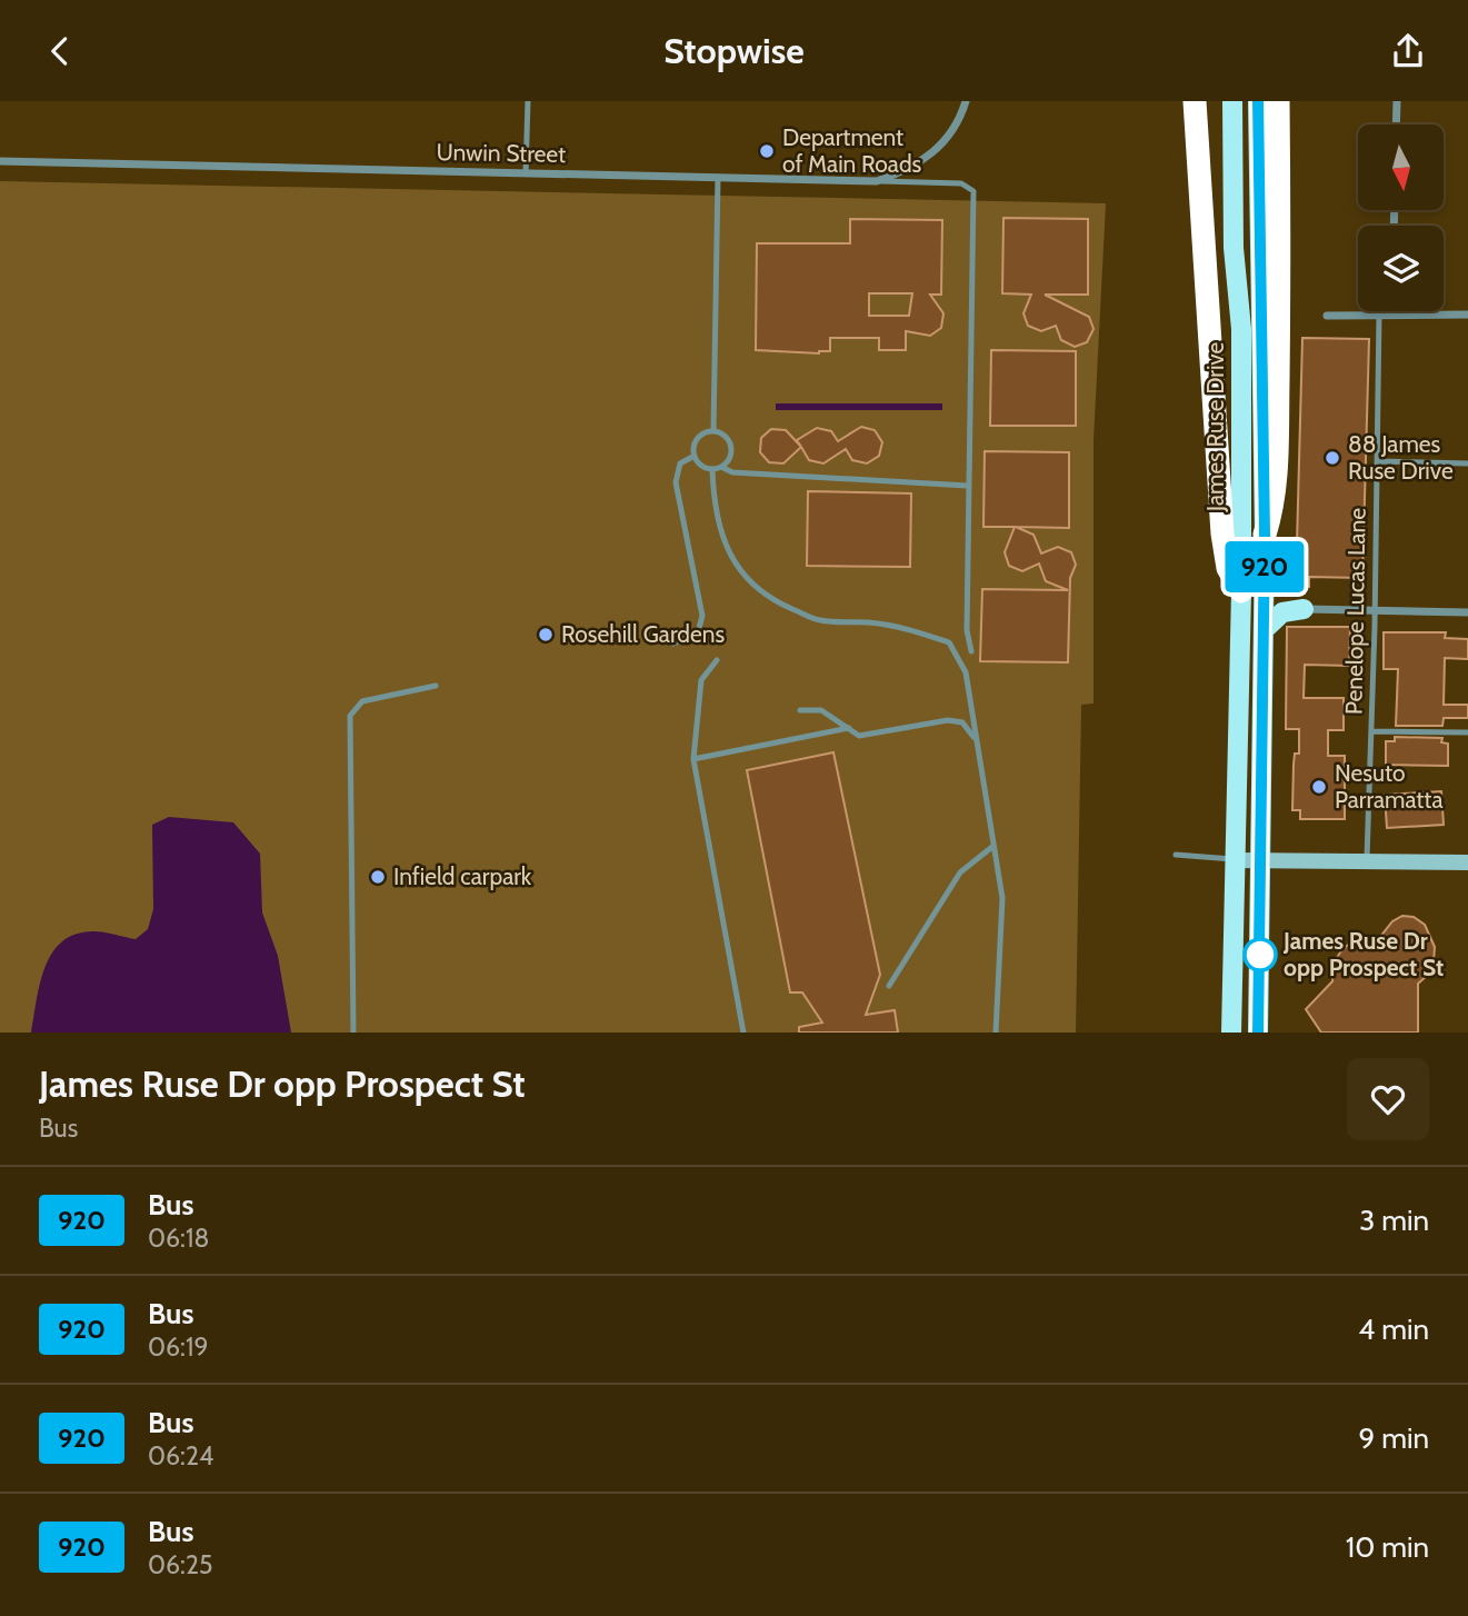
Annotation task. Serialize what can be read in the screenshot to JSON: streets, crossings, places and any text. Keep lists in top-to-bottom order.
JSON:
{
  "streets": {
    "main road": ["James Ruse Drive"],
    "street": ["Unwin Street"],
    "lane": ["Penelope Lucas Lane"]
  },
  "places": [
    "Department of Main Roads",
    "88 James Ruse Drive",
    "Rosehill Gardens",
    "Nesuto Parramatta",
    "Infield carpark",
    "James Ruse Dr opp Prospect St"
  ],
  "lines": ["bus line 920"],
  "north": "bottom",
  "page": {
    "header": "Stopwise",
    "on_map": "920",
    "heading": ["James Ruse Dr opp Prospect St", "Bus"],
    "list": [
      {
        "mark": "920",
        "name": "Bus",
        "note": "06:18",
        "value": "3 min"
      },
      {
        "mark": "920",
        "name": "Bus",
        "note": "06:19",
        "value": "4 min"
      },
      {
        "mark": "920",
        "name": "Bus",
        "note": "06:24",
        "value": "9 min"
      },
      {
        "mark": "920",
        "name": "Bus",
        "note": "06:25",
        "value": "10 min"
      }
    ]
  }
}
